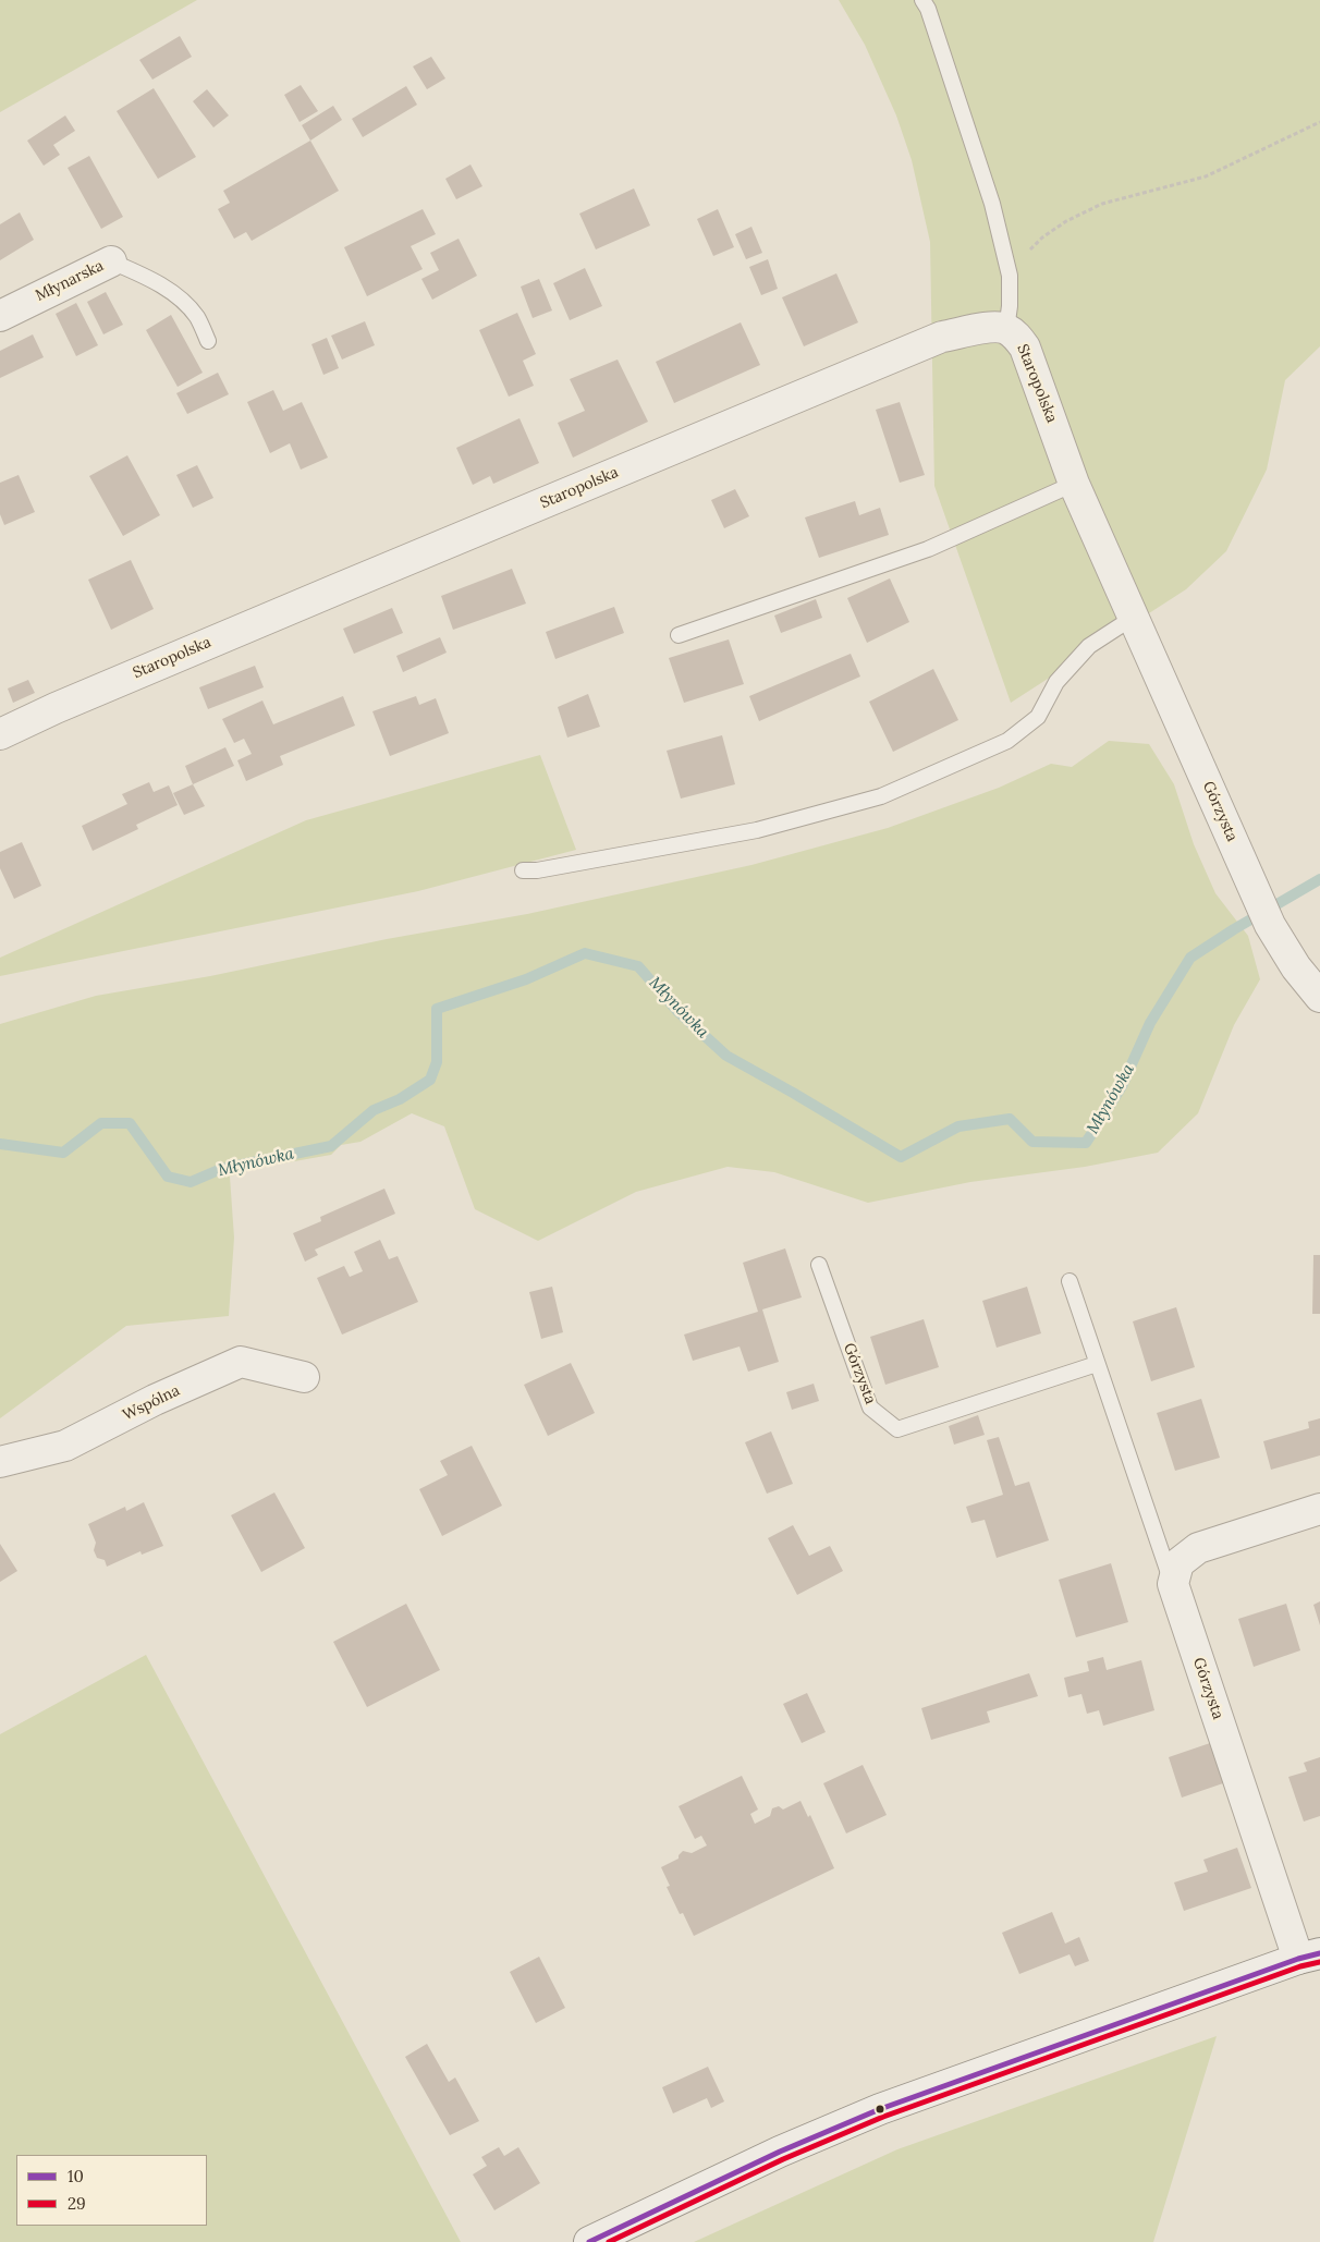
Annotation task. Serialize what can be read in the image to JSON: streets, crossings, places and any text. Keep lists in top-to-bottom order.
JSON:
{
  "streets": {
    "street": [
      "Młynarska",
      "Staropolska",
      "Górzysta",
      "Wspólna"
    ]
  },
  "crossings": [
    ["Staropolska", "Górzysta"]
  ],
  "water": ["Młynówka"],
  "lines": ["transit line 10", "transit line 29"],
  "legend": ["10", "29"]
}
